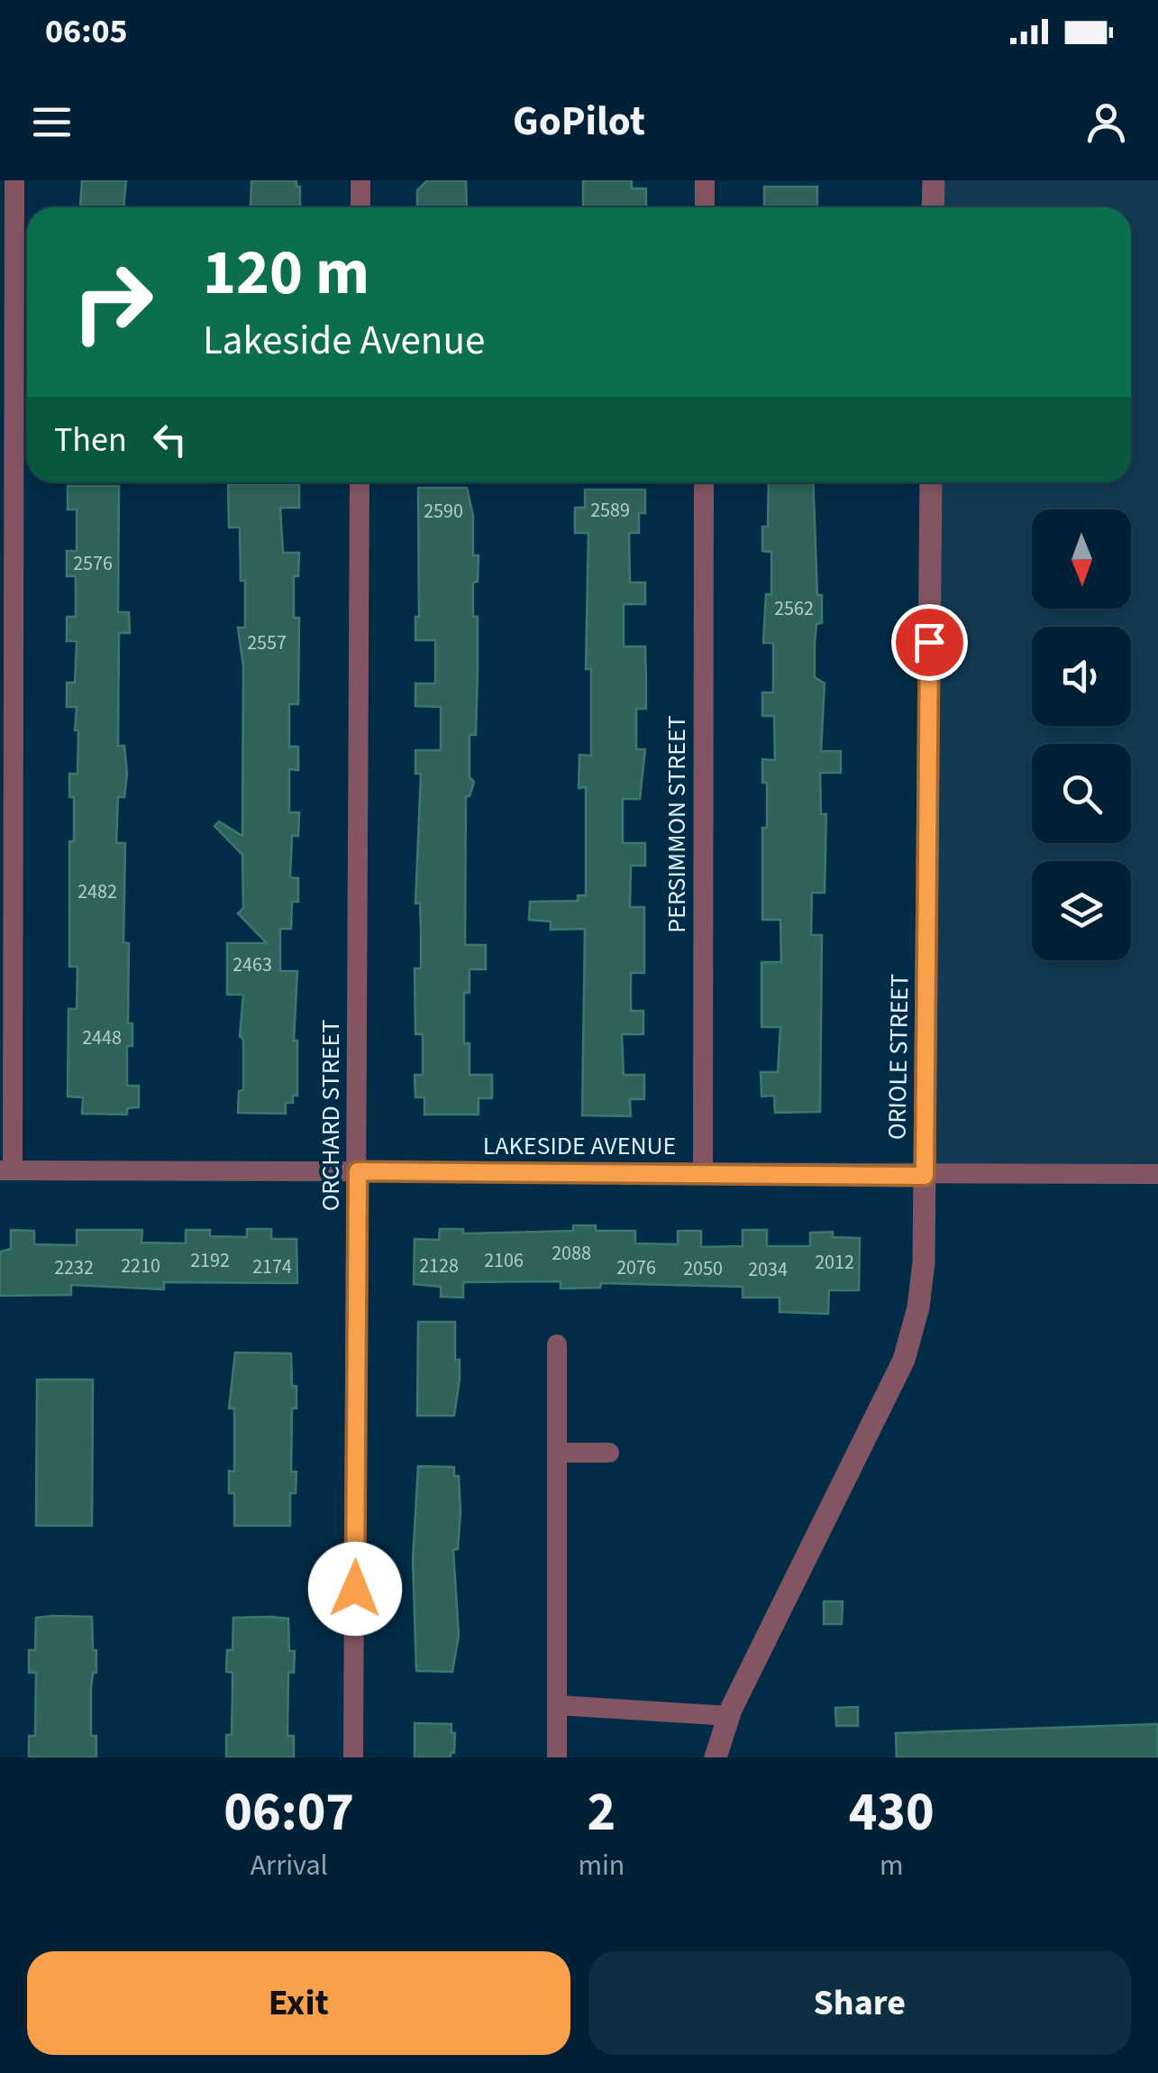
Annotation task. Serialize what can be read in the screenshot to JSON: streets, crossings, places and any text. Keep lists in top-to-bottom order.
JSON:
{
  "streets": {
    "street": [
      "PERSIMMON STREET",
      "ORIOLE STREET",
      "ORCHARD STREET",
      "LAKESIDE AVENUE"
    ]
  },
  "crossings": [
    ["PERSIMMON STREET", "LAKESIDE AVENUE"],
    ["ORIOLE STREET", "LAKESIDE AVENUE"],
    ["ORCHARD STREET", "LAKESIDE AVENUE"]
  ],
  "house_numbers": [
    "2589",
    "2590",
    "2576",
    "2562",
    "2557",
    "2482",
    "2463",
    "2448",
    "2088",
    "2192",
    "2106",
    "2012",
    "2210",
    "2128",
    "2174",
    "2232",
    "2076",
    "2050",
    "2034"
  ],
  "north": "bottom",
  "page": {
    "status": "06:05",
    "header": "GoPilot",
    "turn": ["120 m", "Lakeside Avenue"],
    "then": "Then",
    "eta": [
      "06:07",
      "Arrival",
      "2",
      "min",
      "430",
      "m"
    ],
    "buttons": ["Exit", "Share"]
  }
}
